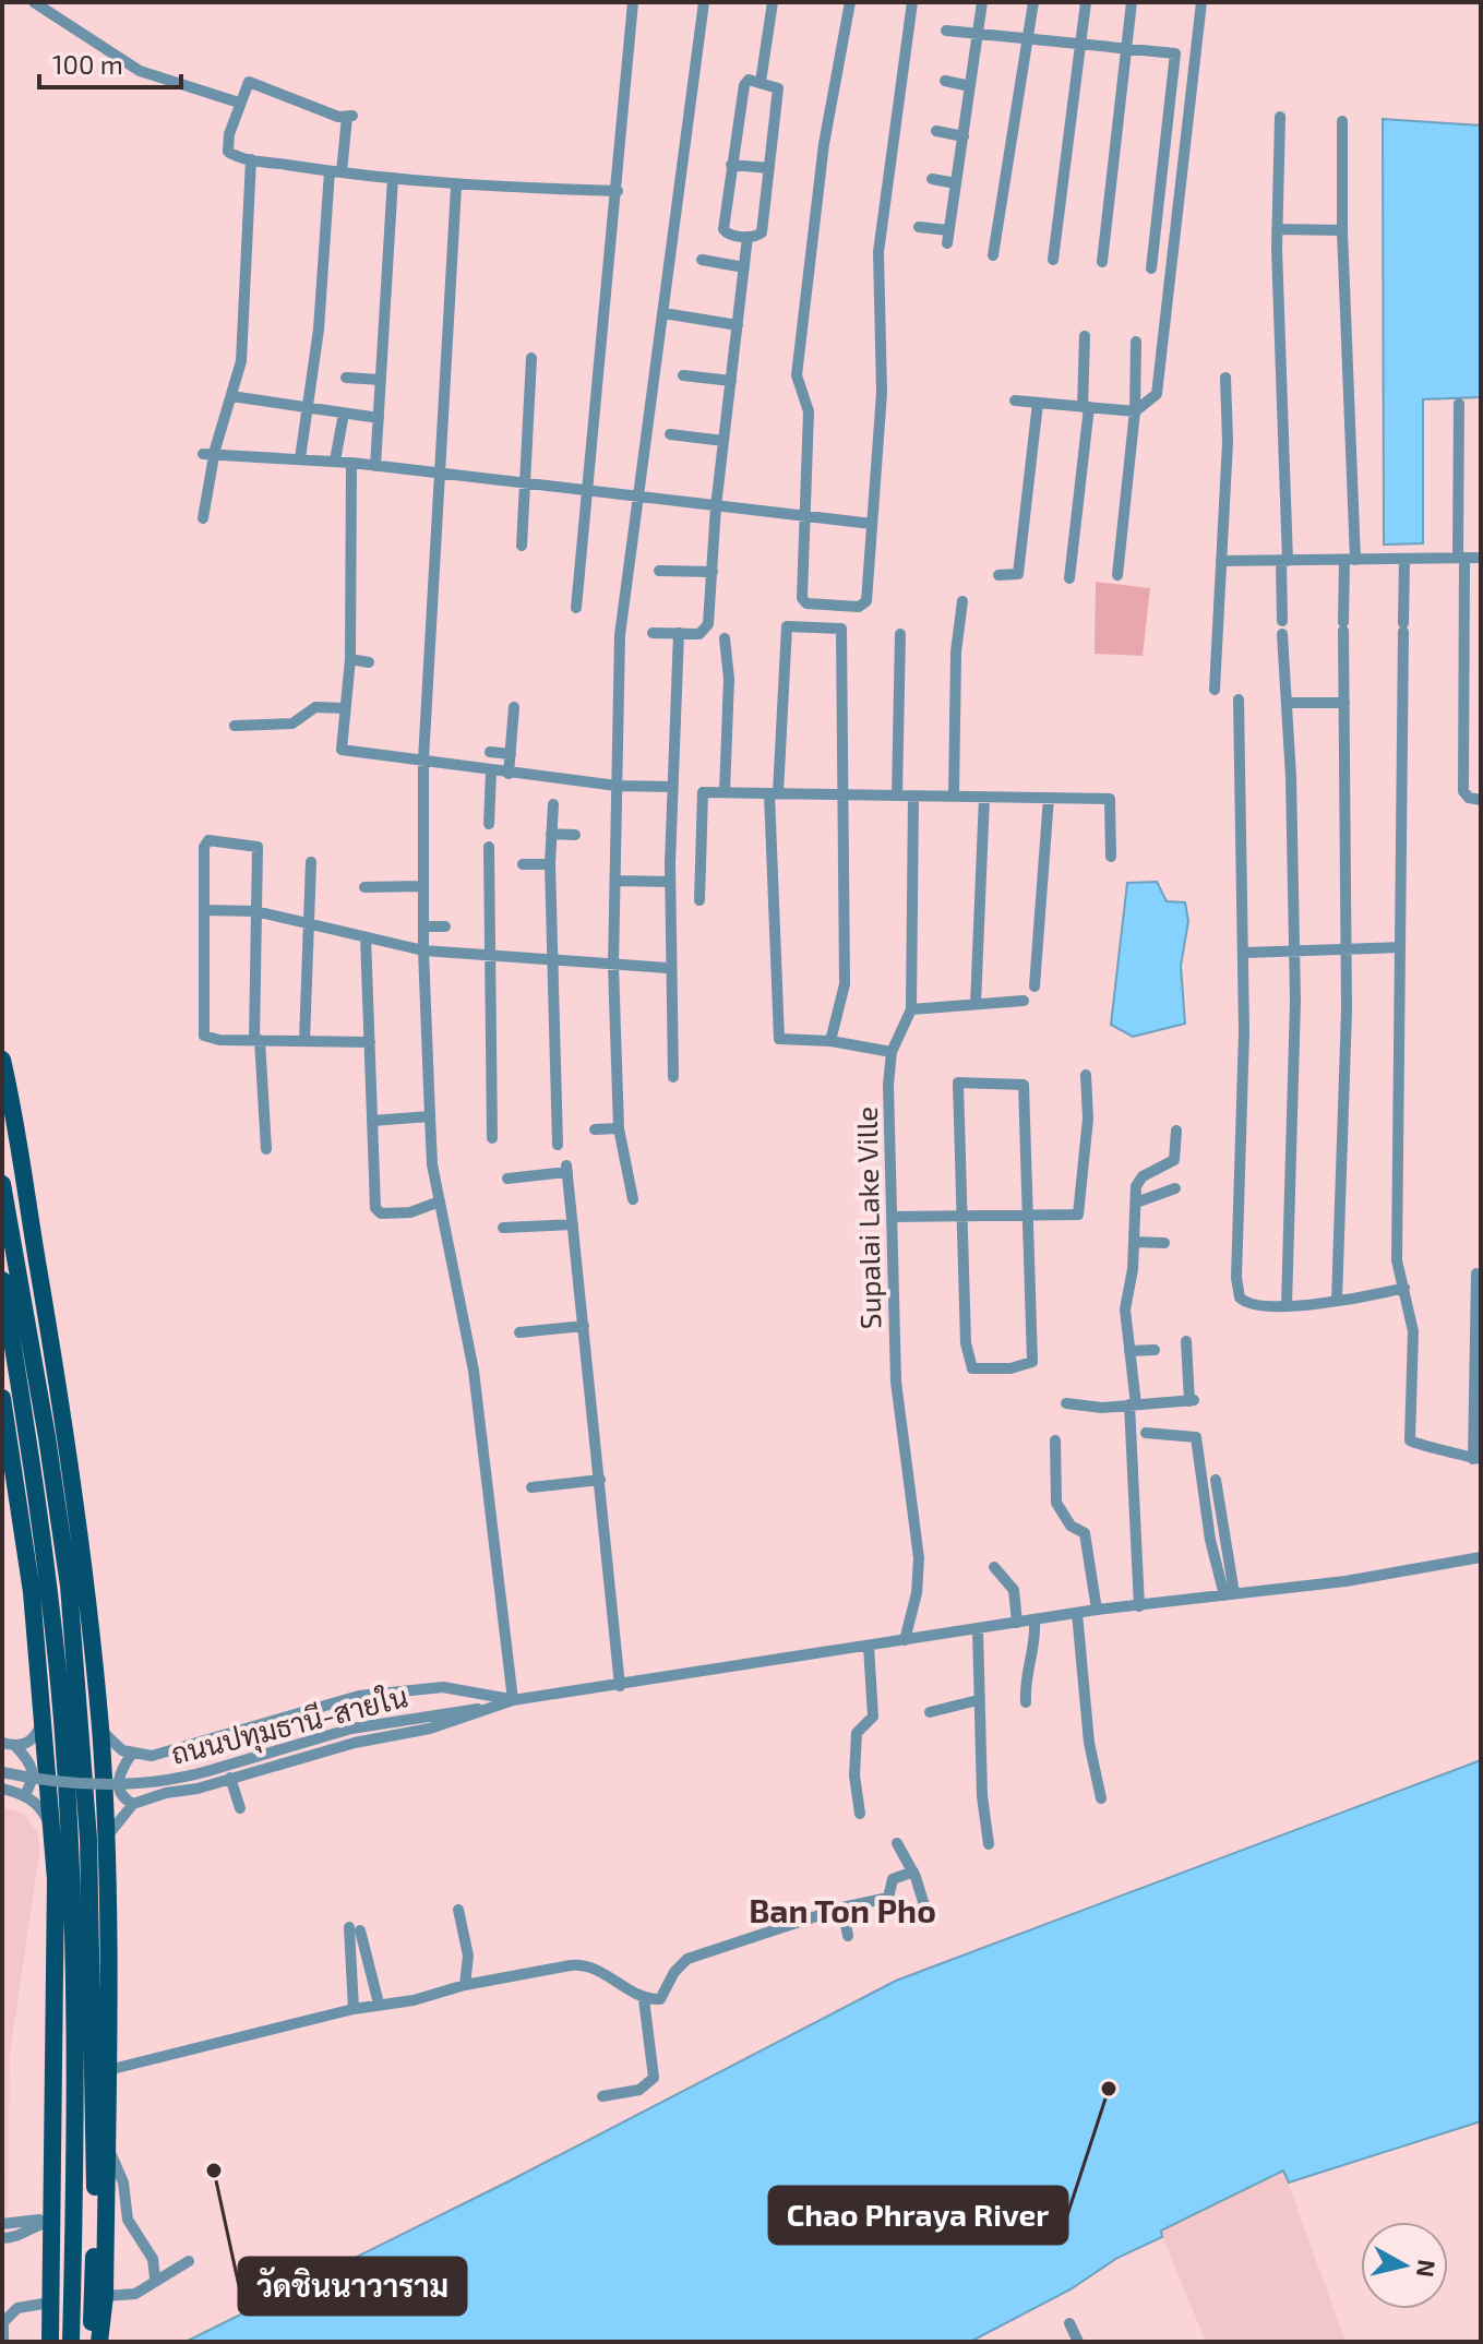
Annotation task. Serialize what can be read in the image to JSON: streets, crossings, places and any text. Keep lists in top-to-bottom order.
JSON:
{
  "streets": {
    "street": ["Supalai Lake Ville", "ถนนปทุมธานี-สายใน"]
  },
  "districts": ["Ban Ton Pho"],
  "places": ["Chao Phraya River", "วัดชินนาวาราม"],
  "scale_bar": "100 m",
  "north": "right"
}
